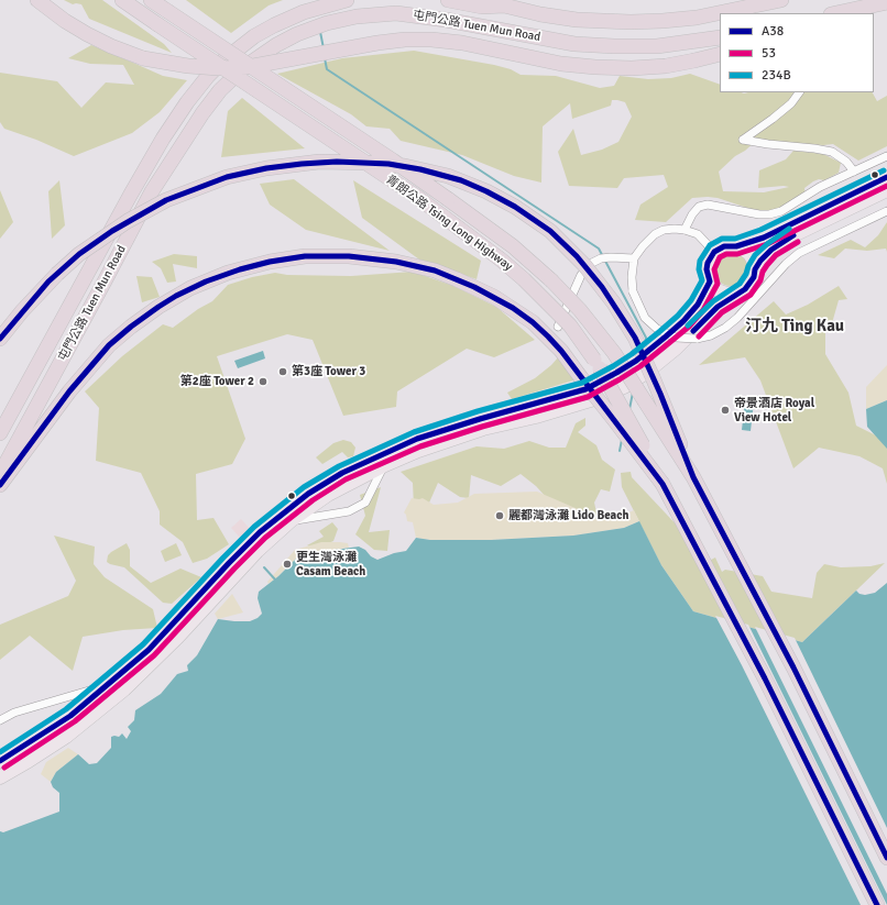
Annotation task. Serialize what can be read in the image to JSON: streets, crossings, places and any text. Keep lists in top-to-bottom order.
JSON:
{
  "streets": {
    "highway": ["屯門公路 Tuen Mun Road", "青朗公路 Tsing Long Highway"]
  },
  "districts": ["汀九 Ting Kau"],
  "places": [
    "第3座 Tower 3",
    "第2座 Tower 2",
    "帝景酒店 Royal View Hotel",
    "麗都灣泳灘 Lido Beach",
    "更生灣泳灘 Casam Beach"
  ],
  "lines": ["transit line A38", "transit line 234B", "transit line 53"],
  "legend": ["A38", "53", "234B"]
}
